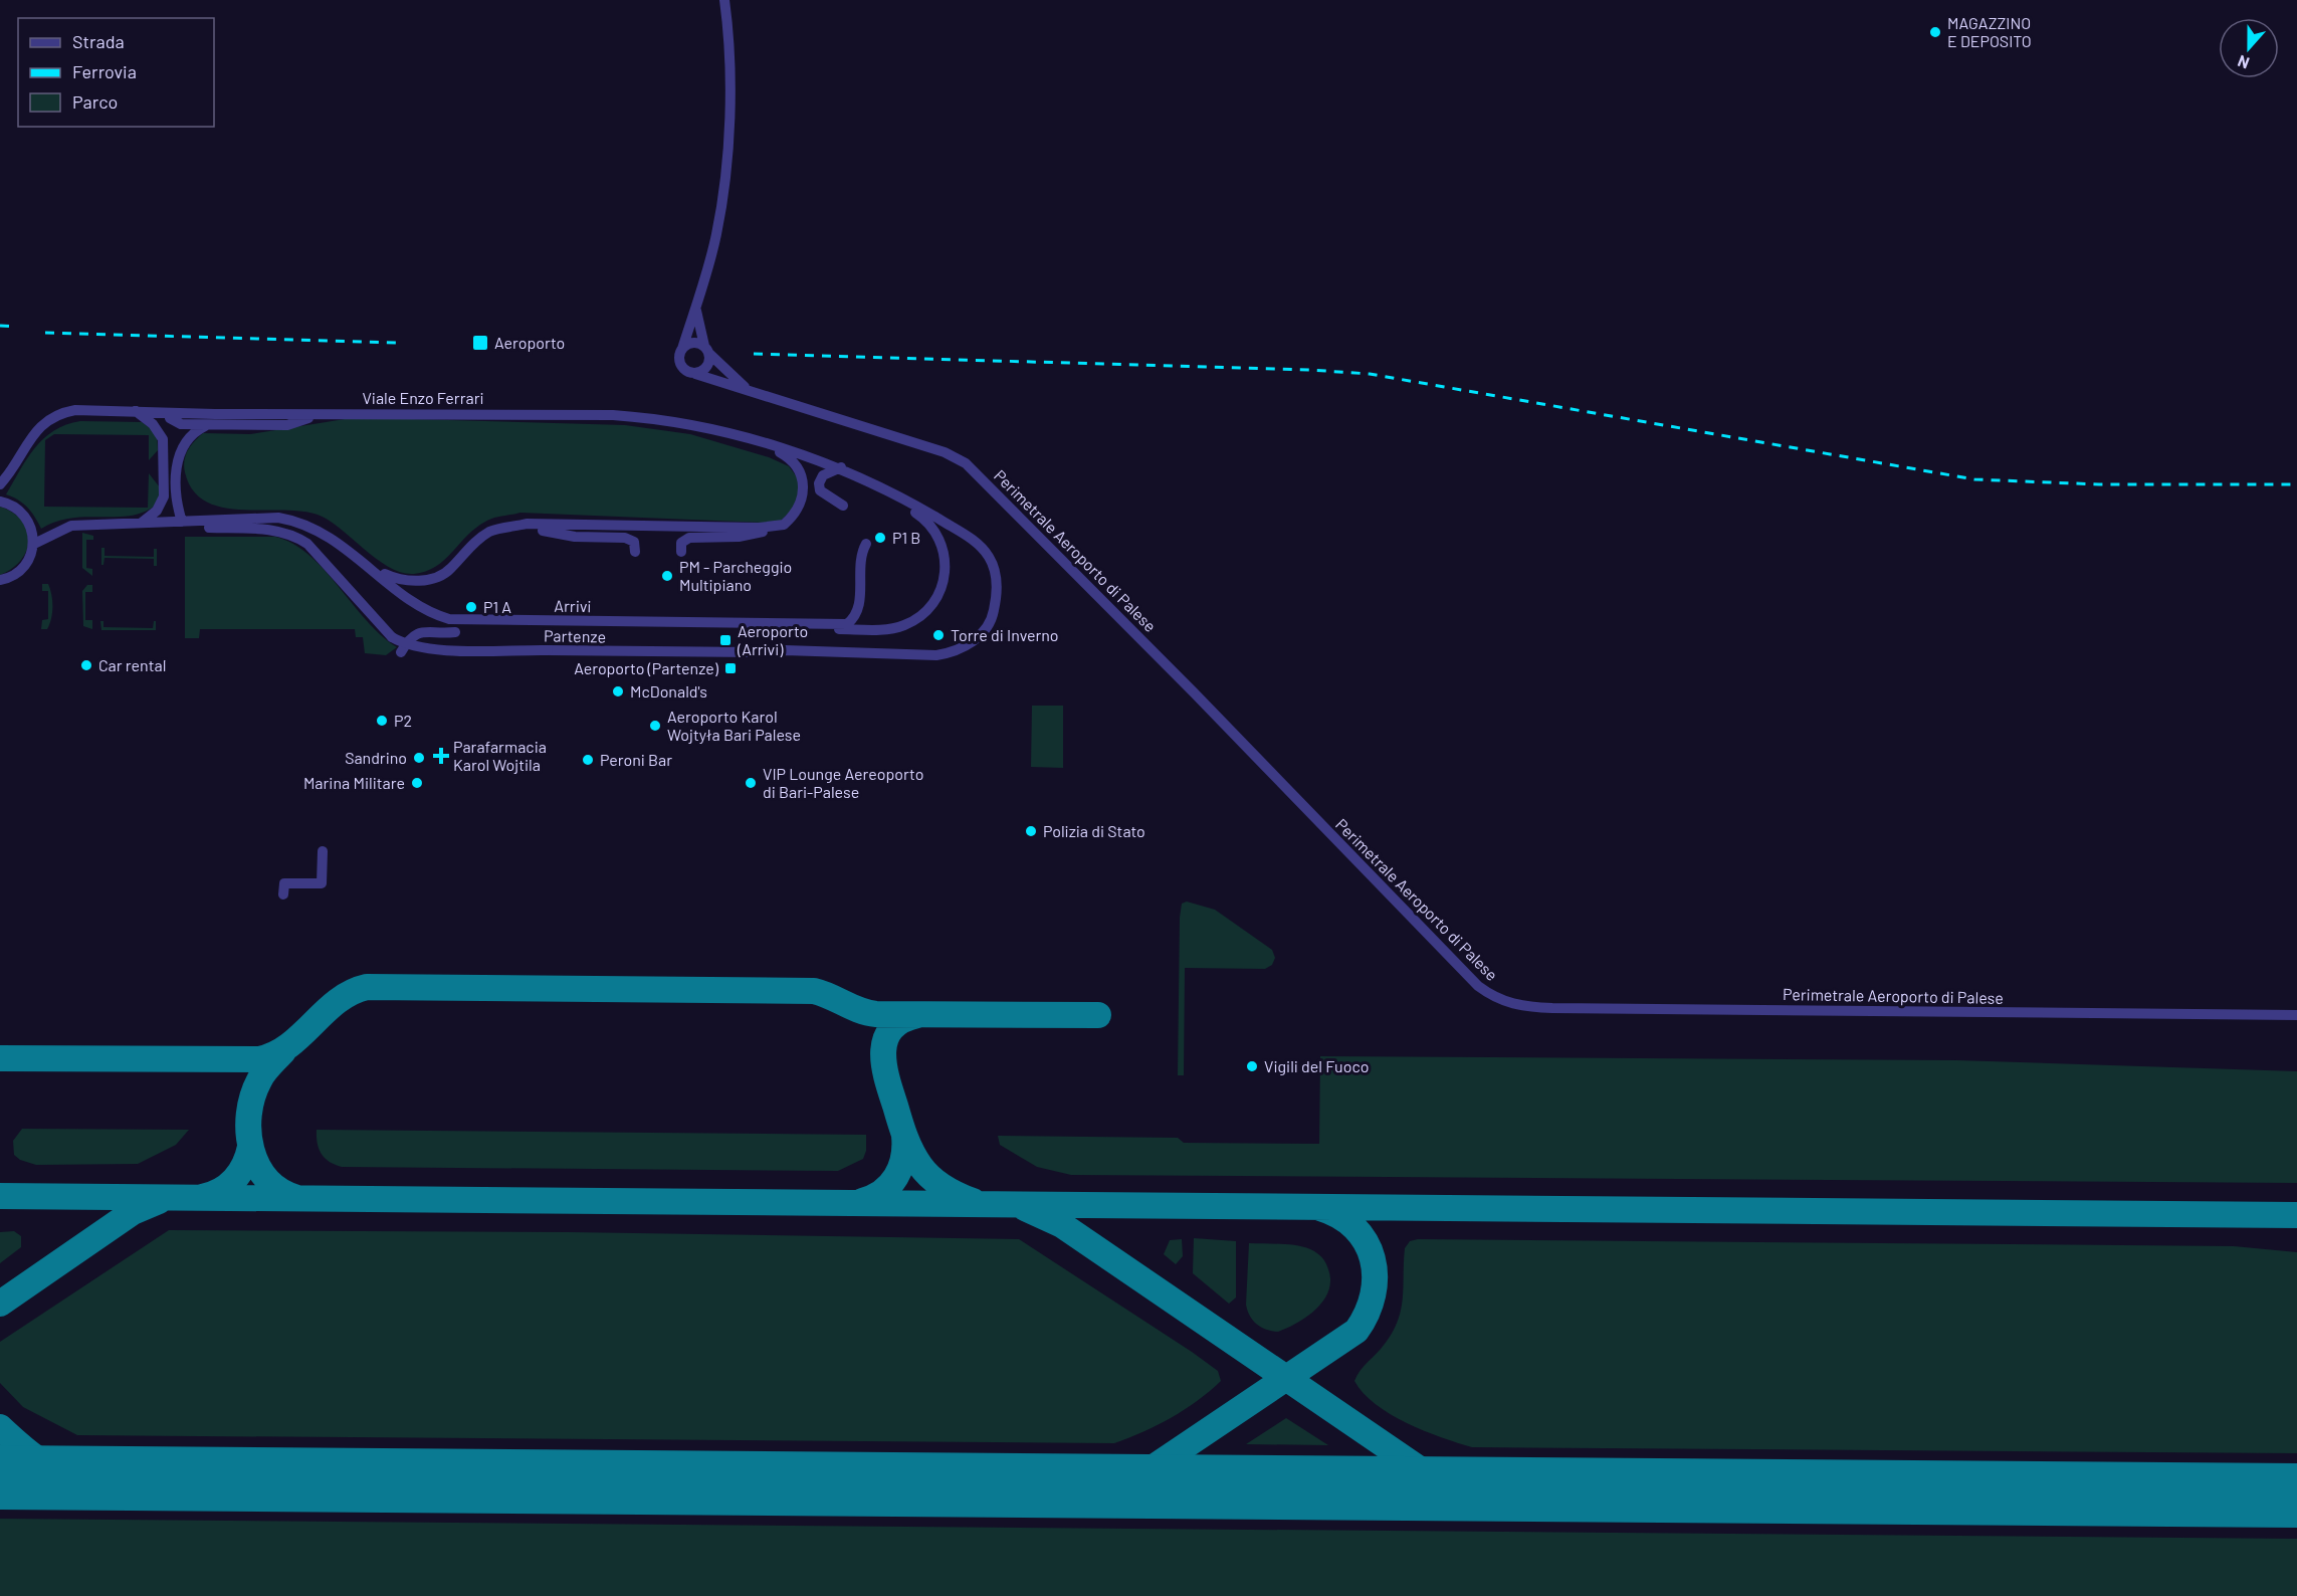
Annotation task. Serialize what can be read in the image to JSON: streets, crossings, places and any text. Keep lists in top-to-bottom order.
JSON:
{
  "streets": {
    "street": [
      "Viale Enzo Ferrari",
      "Perimetrale Aeroporto di Palese",
      "Arrivi",
      "Partenze"
    ]
  },
  "crossings": [
    ["Viale Enzo Ferrari", "Partenze"]
  ],
  "places": {
    "other": [
      "MAGAZZINO E DEPOSITO",
      "P1 B",
      "PM - Parcheggio Multipiano",
      "P1 A",
      "Torre di Inverno",
      "Car rental",
      "McDonald's",
      "P2",
      "Aeroporto Karol Wojtyła Bari Palese",
      "Sandrino",
      "Peroni Bar",
      "Marina Militare",
      "VIP Lounge Aereoporto di Bari-Palese",
      "Polizia di Stato",
      "Vigili del Fuoco"
    ],
    "transit": ["Aeroporto", "Aeroporto (Arrivi)", "Aeroporto (Partenze)"],
    "health": ["Parafarmacia Karol Wojtila"]
  },
  "legend": ["Strada", "Ferrovia", "Parco"],
  "north": "bottom"
}
